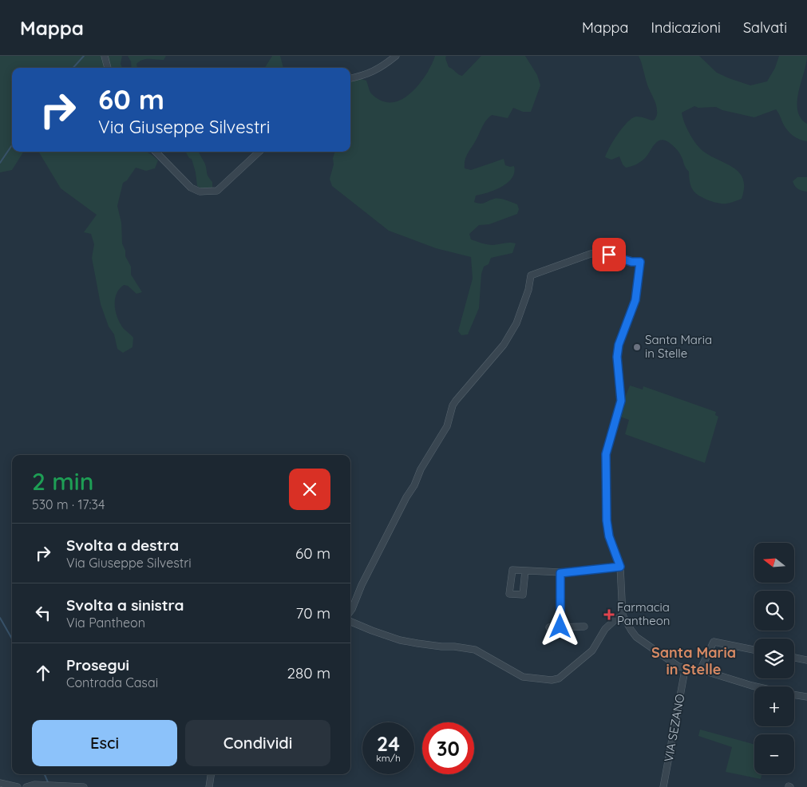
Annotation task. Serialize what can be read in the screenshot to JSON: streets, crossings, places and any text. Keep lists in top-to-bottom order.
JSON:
{
  "streets": {
    "street": ["VIA SEZANO"]
  },
  "districts": ["Santa Maria in Stelle"],
  "places": {
    "other": ["Santa Maria in Stelle"],
    "health": ["Farmacia Pantheon"]
  },
  "north": "left",
  "page": {
    "header": "Mappa",
    "nav": ["Mappa", "Indicazioni", "Salvati"],
    "turn": ["60 m", "Via Giuseppe Silvestri"],
    "heading": ["2 min", "530 m · 17:34"],
    "list": [
      {
        "name": "Svolta a destra",
        "note": "Via Giuseppe Silvestri",
        "value": "60 m"
      },
      {
        "name": "Svolta a sinistra",
        "note": "Via Pantheon",
        "value": "70 m"
      },
      {
        "name": "Prosegui",
        "note": "Contrada Casai",
        "value": "280 m"
      }
    ],
    "map_buttons": ["+", "−"],
    "buttons": ["Esci", "Condividi"],
    "speed": "24 km/h",
    "limit": "30"
  }
}
